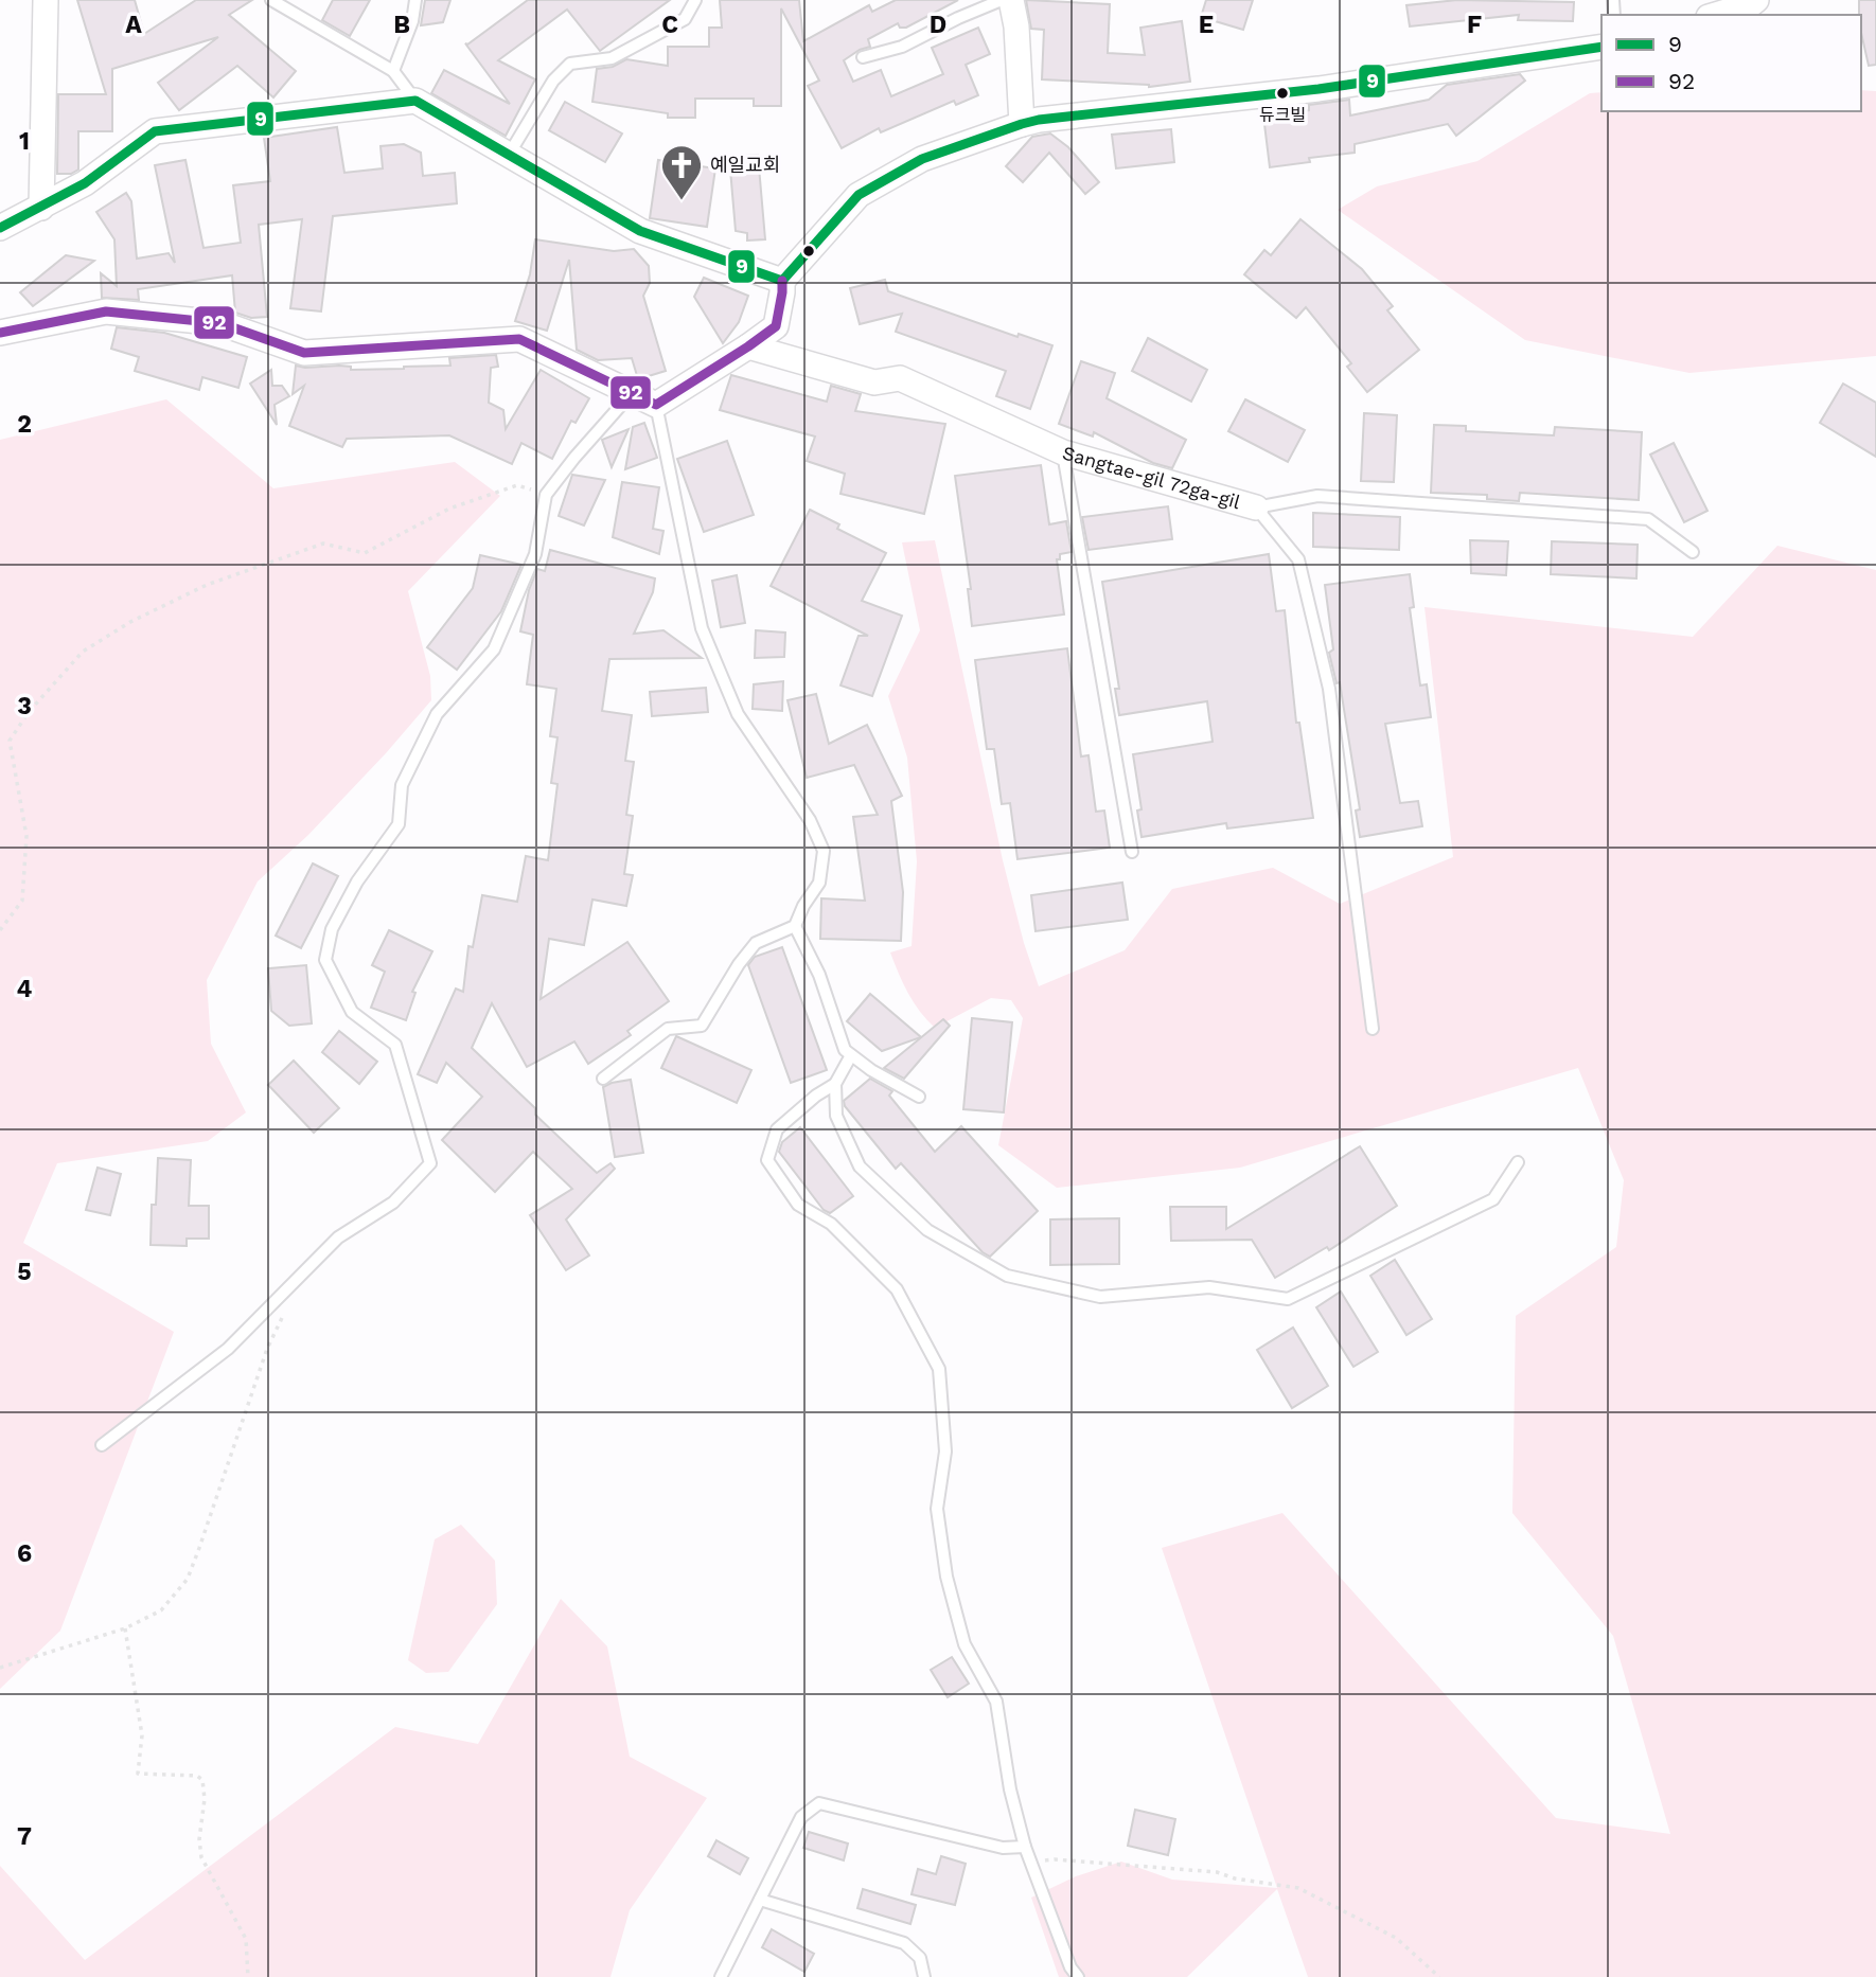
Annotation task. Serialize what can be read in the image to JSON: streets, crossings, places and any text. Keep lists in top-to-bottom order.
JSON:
{
  "streets": {
    "street": ["Sangtae-gil 72ga-gil"]
  },
  "places": {
    "other": ["듀크빌"],
    "church": ["예일교회"]
  },
  "lines": ["transit line 9", "transit line 92"],
  "legend": ["9", "92"],
  "grid": {
    "columns": [
      "A",
      "B",
      "C",
      "D",
      "E",
      "F"
    ],
    "rows": [
      "1",
      "2",
      "3",
      "4",
      "5",
      "6",
      "7"
    ]
  }
}
